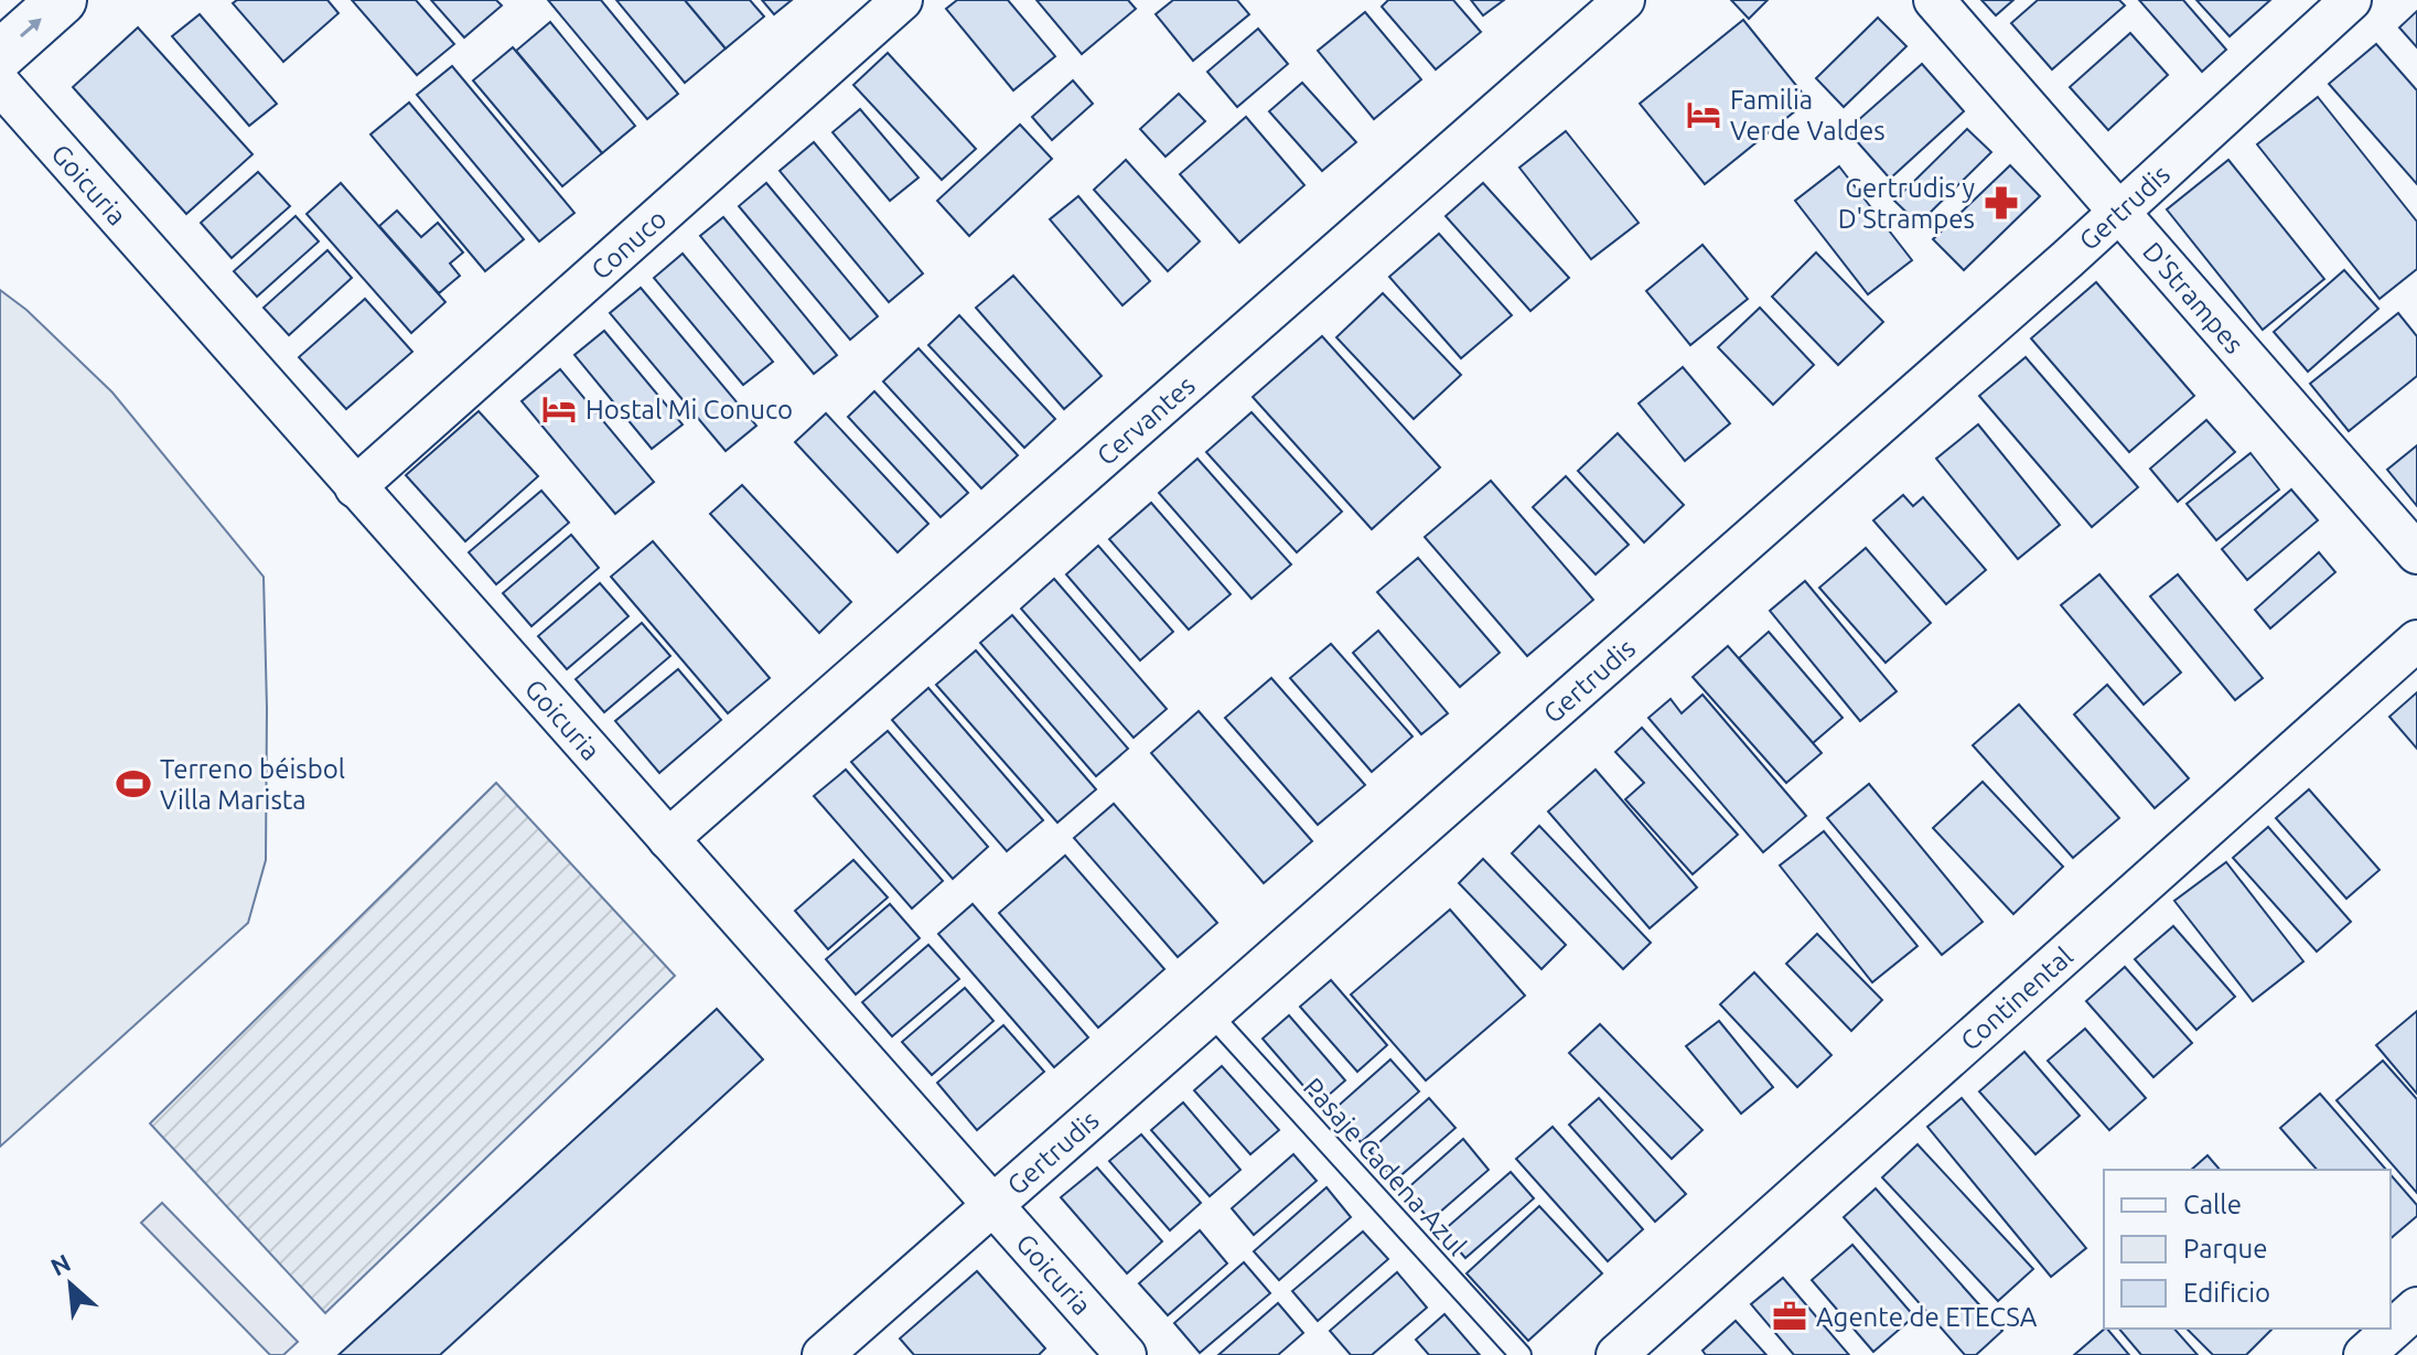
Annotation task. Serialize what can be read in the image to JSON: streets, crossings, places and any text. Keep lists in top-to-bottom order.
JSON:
{
  "streets": {
    "street": [
      "Goicuria",
      "Gertrudis",
      "Conuco",
      "D'Strampes",
      "Cervantes",
      "Continental"
    ],
    "lane": ["Pasaje Cadena Azul"]
  },
  "crossings": [
    ["Goicuria", "Gertrudis"],
    ["Goicuria", "Conuco"],
    ["Goicuria", "Cervantes"],
    ["Gertrudis", "D'Strampes"],
    ["Gertrudis", "Pasaje Cadena Azul"]
  ],
  "places": {
    "hotel": ["Familia Verde Valdes", "Hostal Mi Conuco"],
    "pharmacy": ["Gertrudis y D'Strampes"],
    "sports": ["Terreno béisbol Villa Marista"],
    "office": ["Agente de ETECSA"]
  },
  "legend": ["Calle", "Parque", "Edificio"],
  "north": "top left"
}
